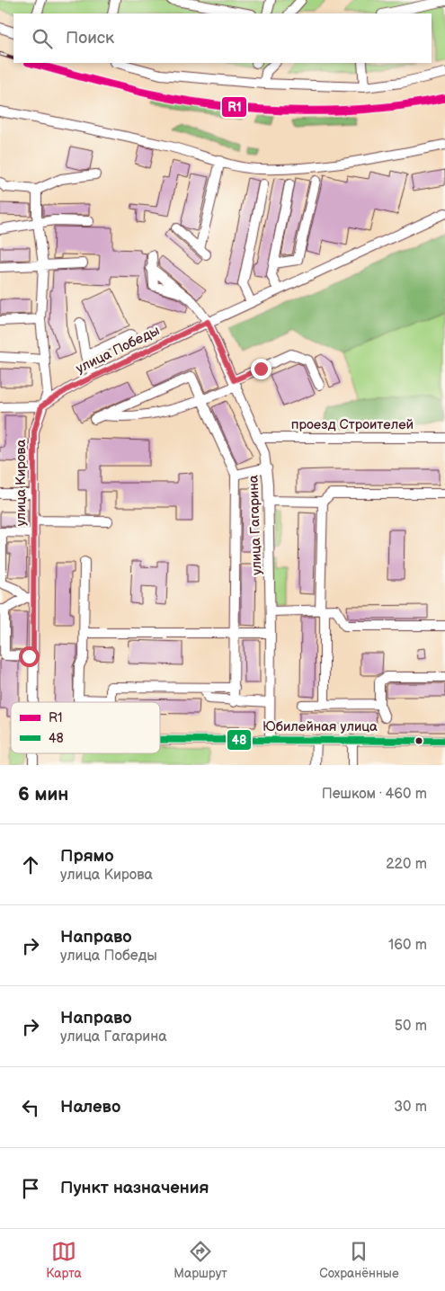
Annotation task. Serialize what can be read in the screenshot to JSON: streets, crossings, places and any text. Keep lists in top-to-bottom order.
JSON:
{
  "streets": {
    "street": [
      "улица Победы",
      "проезд Строителей",
      "улица Кирова",
      "улица Гагарина",
      "Юбилейная улица"
    ]
  },
  "crossings": [
    ["улица Победы", "улица Кирова"],
    ["улица Победы", "улица Гагарина"],
    ["проезд Строителей", "улица Гагарина"],
    ["улица Гагарина", "Юбилейная улица"]
  ],
  "lines": ["transit line R1", "transit line 48"],
  "legend": ["R1", "48"],
  "page": {
    "search": "Поиск",
    "heading": ["6 мин", "Пешком · 460 m"],
    "list": [
      ["Прямо", "улица Кирова", "220 m"],
      ["Направо", "улица Победы", "160 m"],
      ["Направо", "улица Гагарина", "50 m"],
      ["Налево", "30 m"],
      "Пункт назначения"
    ],
    "nav": ["Карта", "Маршрут", "Сохранённые"]
  }
}
